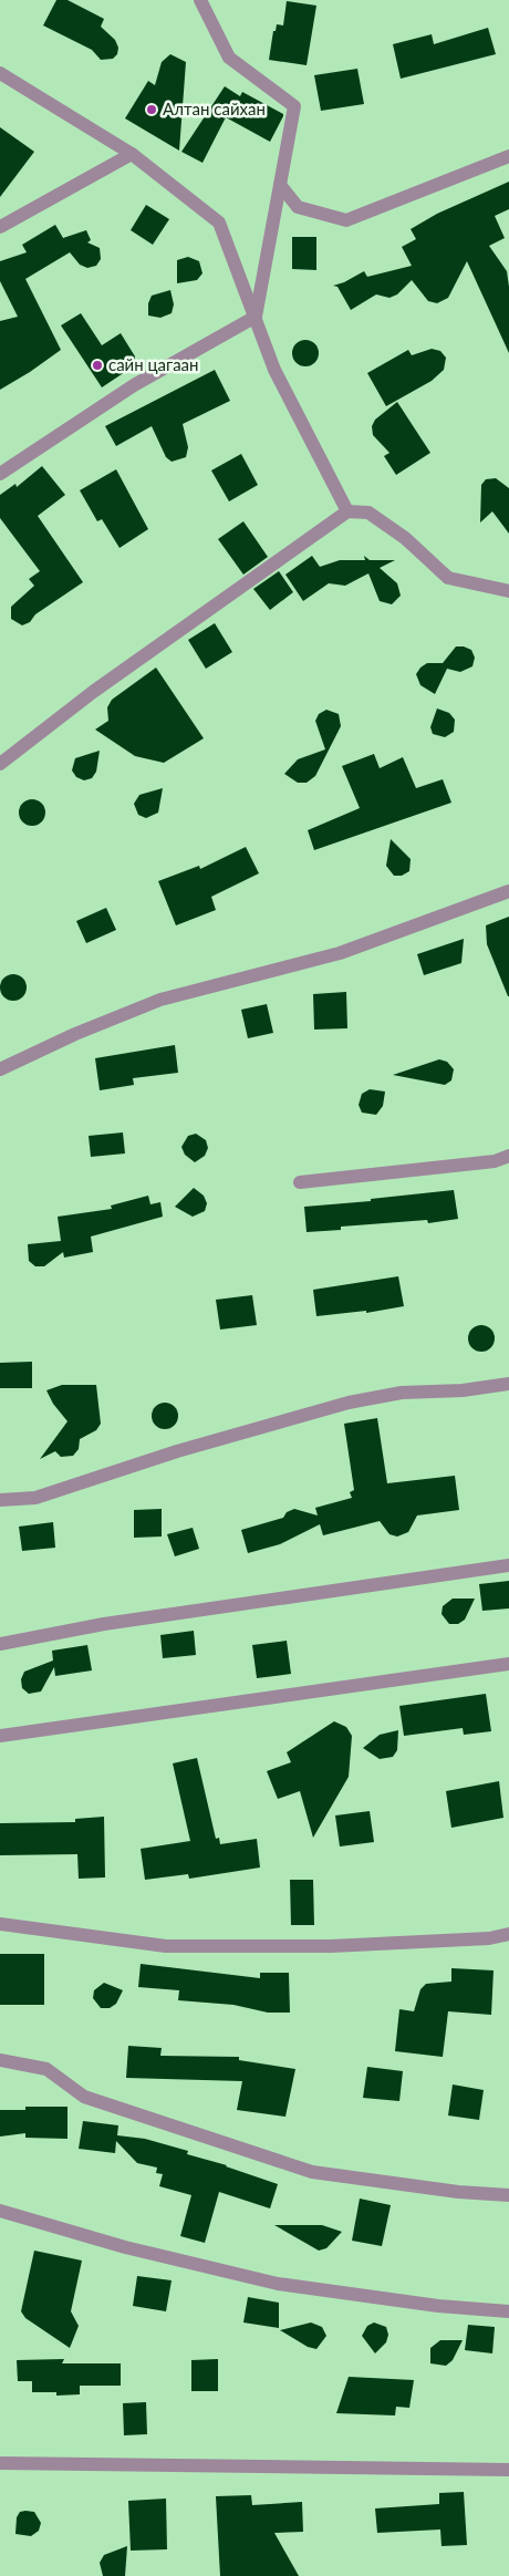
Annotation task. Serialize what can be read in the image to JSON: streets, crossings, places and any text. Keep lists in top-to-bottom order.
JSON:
{
  "places": ["Алтан сайхан", "сайн цагаан"]
}
